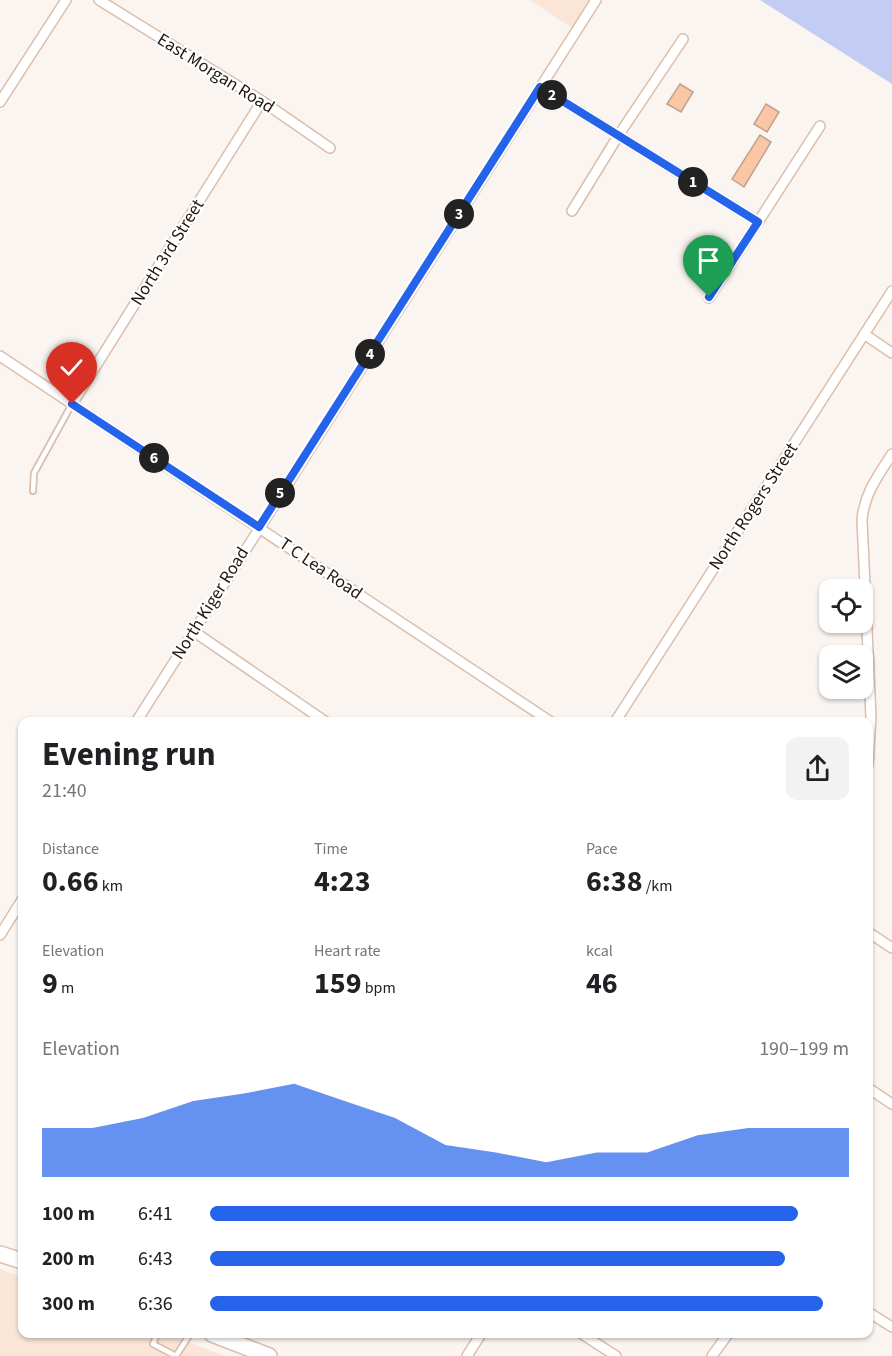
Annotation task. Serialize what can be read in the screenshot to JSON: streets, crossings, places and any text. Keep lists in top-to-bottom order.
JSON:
{
  "streets": {
    "street": [
      "East Morgan Road",
      "North 3rd Street",
      "North Rogers Street",
      "T C Lea Road",
      "North Kiger Road"
    ]
  },
  "crossings": [
    ["East Morgan Road", "North 3rd Street"],
    ["North 3rd Street", "T C Lea Road"],
    ["T C Lea Road", "North Kiger Road"]
  ],
  "page": {
    "pins": [
      "2",
      "1",
      "3",
      "4",
      "6",
      "5"
    ],
    "heading": ["Evening run", "21:40"],
    "stats": [
      ["Distance", "0.66 km"],
      ["Time", "4:23"],
      ["Pace", "6:38 /km"],
      ["Elevation", "9 m"],
      ["Heart rate", "159 bpm"],
      ["kcal", "46"]
    ],
    "chart": ["Elevation", "190–199 m"],
    "list": [
      {
        "name": "100 m",
        "note": "6:41"
      },
      {
        "name": "200 m",
        "note": "6:43"
      },
      {
        "name": "300 m",
        "note": "6:36"
      }
    ]
  }
}
